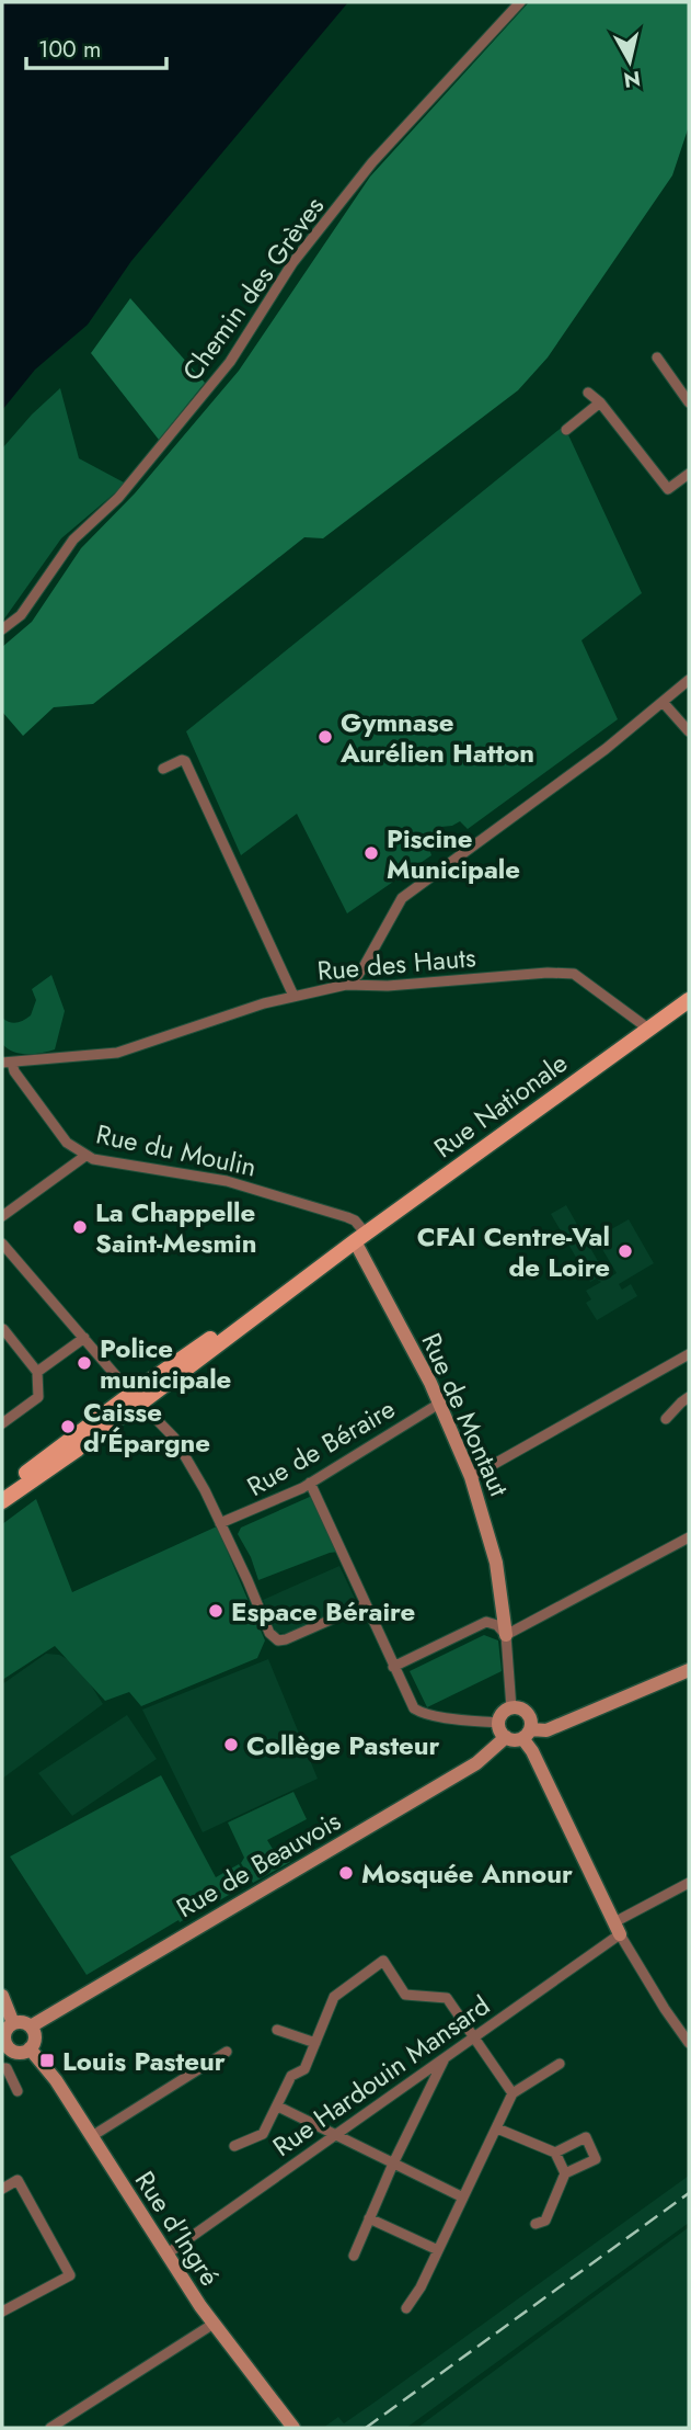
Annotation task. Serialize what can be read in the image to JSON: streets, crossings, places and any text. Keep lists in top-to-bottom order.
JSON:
{
  "streets": {
    "main road": ["Rue Nationale"],
    "street": [
      "Chemin des Grèves",
      "Rue des Hauts",
      "Rue du Moulin",
      "Rue de Montaut",
      "Rue de Béraire",
      "Rue de Beauvois",
      "Rue Hardouin Mansard",
      "Rue d'Ingré"
    ]
  },
  "crossings": [
    ["Rue des Hauts", "Rue Nationale"],
    ["Rue des Hauts", "Rue du Moulin"],
    ["Rue Nationale", "Rue du Moulin"],
    ["Rue Nationale", "Rue de Montaut"],
    ["Rue Nationale", "Rue de Béraire"],
    ["Rue du Moulin", "Rue de Montaut"],
    ["Rue de Montaut", "Rue de Béraire"],
    ["Rue de Montaut", "Rue de Beauvois"],
    ["Rue de Beauvois", "Rue d'Ingré"],
    ["Rue Hardouin Mansard", "Rue d'Ingré"]
  ],
  "places": {
    "other": [
      "Gymnase Aurélien Hatton",
      "Piscine Municipale",
      "La Chappelle Saint-Mesmin",
      "CFAI Centre-Val de Loire",
      "Police municipale",
      "Caisse d'Épargne",
      "Espace Béraire",
      "Collège Pasteur",
      "Mosquée Annour"
    ],
    "transit": ["Louis Pasteur"]
  },
  "scale_bar": "100 m",
  "north": "bottom"
}
